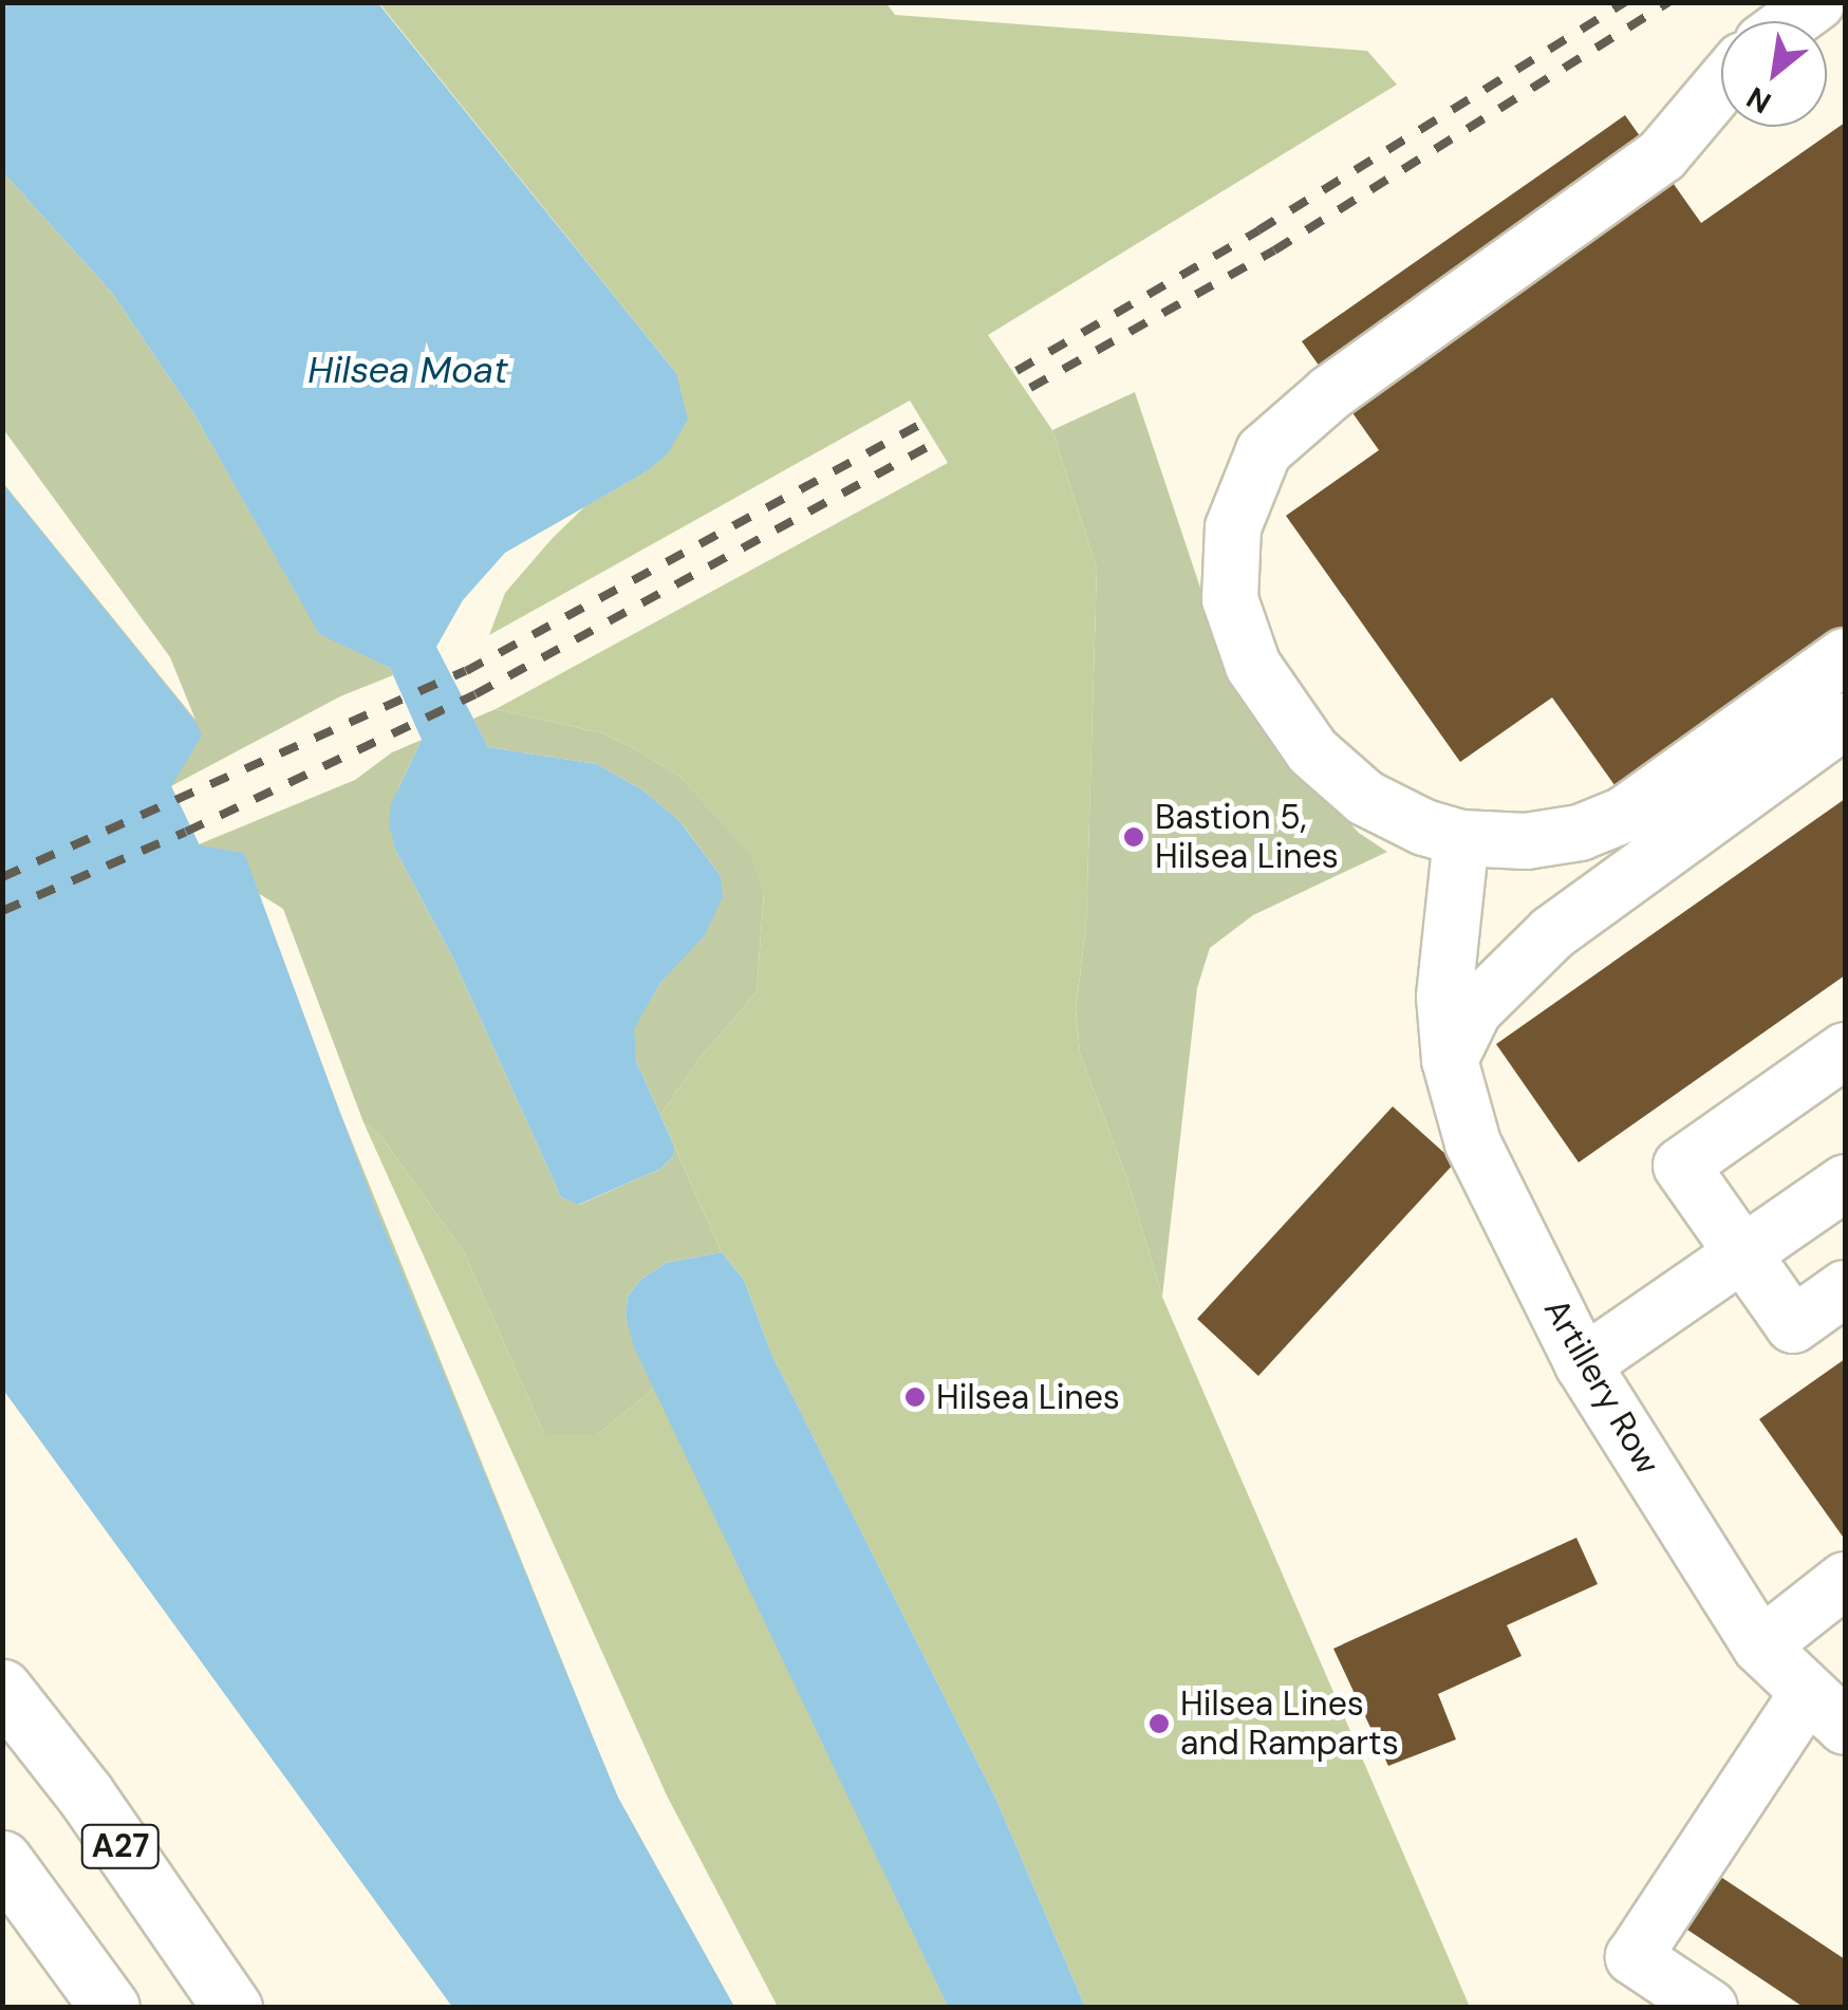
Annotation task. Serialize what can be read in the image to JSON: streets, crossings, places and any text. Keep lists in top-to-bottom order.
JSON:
{
  "streets": {
    "highway": ["A27"],
    "lane": ["Artillery Row"]
  },
  "water": ["Hilsea Moat"],
  "places": ["Bastion 5, Hilsea Lines", "Hilsea Lines", "Hilsea Lines and Ramparts"],
  "north": "bottom left"
}
